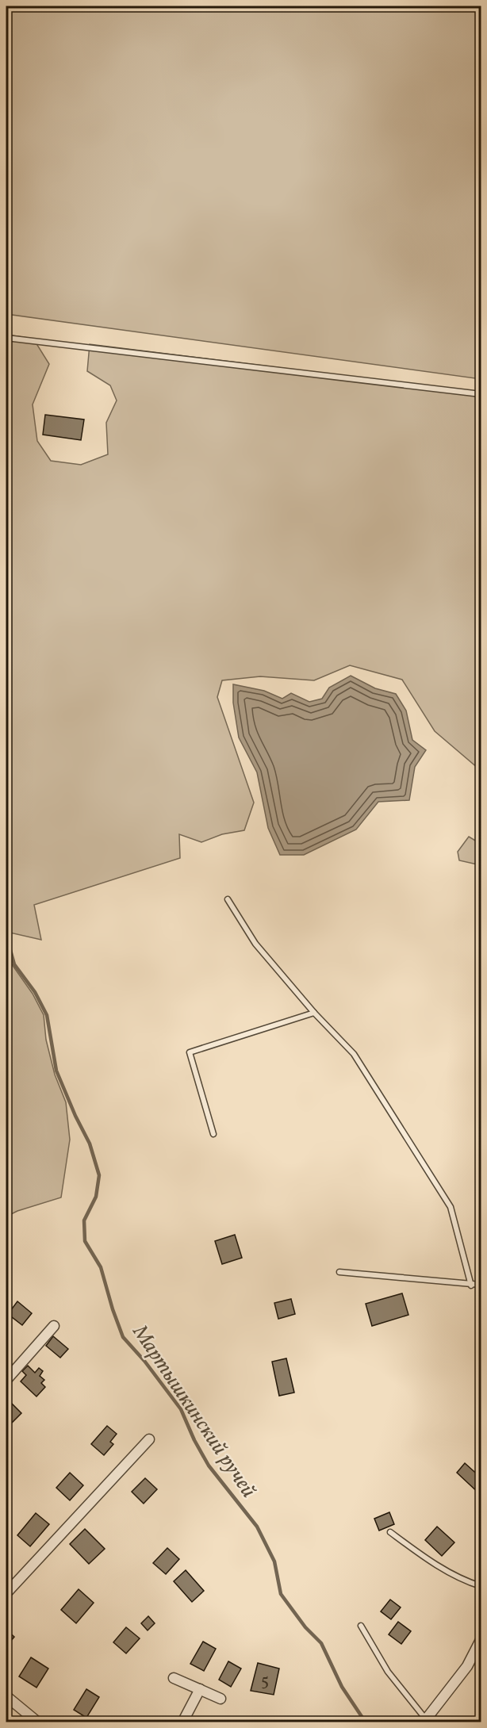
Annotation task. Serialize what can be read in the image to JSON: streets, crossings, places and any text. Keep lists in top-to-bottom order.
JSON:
{
  "water": ["Мартышкинский ручей"],
  "house_numbers": ["5"]
}
